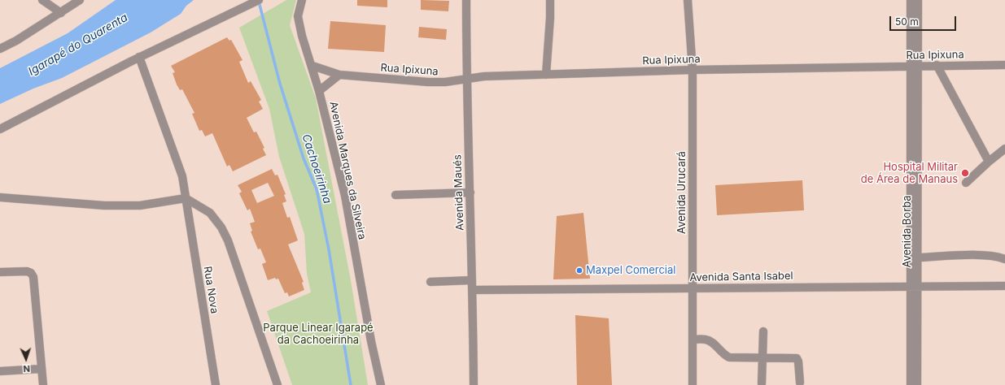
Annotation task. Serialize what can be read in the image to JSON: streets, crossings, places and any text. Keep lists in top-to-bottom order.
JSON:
{
  "streets": {
    "street": [
      "Rua Ipixuna",
      "Avenida Marques da Silveira",
      "Avenida Maués",
      "Avenida Urucará",
      "Avenida Borba",
      "Avenida Santa Isabel",
      "Rua Nova"
    ]
  },
  "crossings": [
    ["Rua Ipixuna", "Avenida Marques da Silveira"],
    ["Rua Ipixuna", "Avenida Maués"],
    ["Rua Ipixuna", "Avenida Urucará"],
    ["Rua Ipixuna", "Avenida Borba"],
    ["Avenida Maués", "Avenida Santa Isabel"],
    ["Avenida Urucará", "Avenida Santa Isabel"],
    ["Avenida Borba", "Avenida Santa Isabel"]
  ],
  "water": ["Igarapé do Quarenta", "Cachoeirinha"],
  "parks": ["Parque Linear Igarapé da Cachoeirinha"],
  "places": ["Hospital Militar de Área de Manaus", "Maxpel Comercial"],
  "scale_bar": "50 m",
  "north": "bottom"
}
